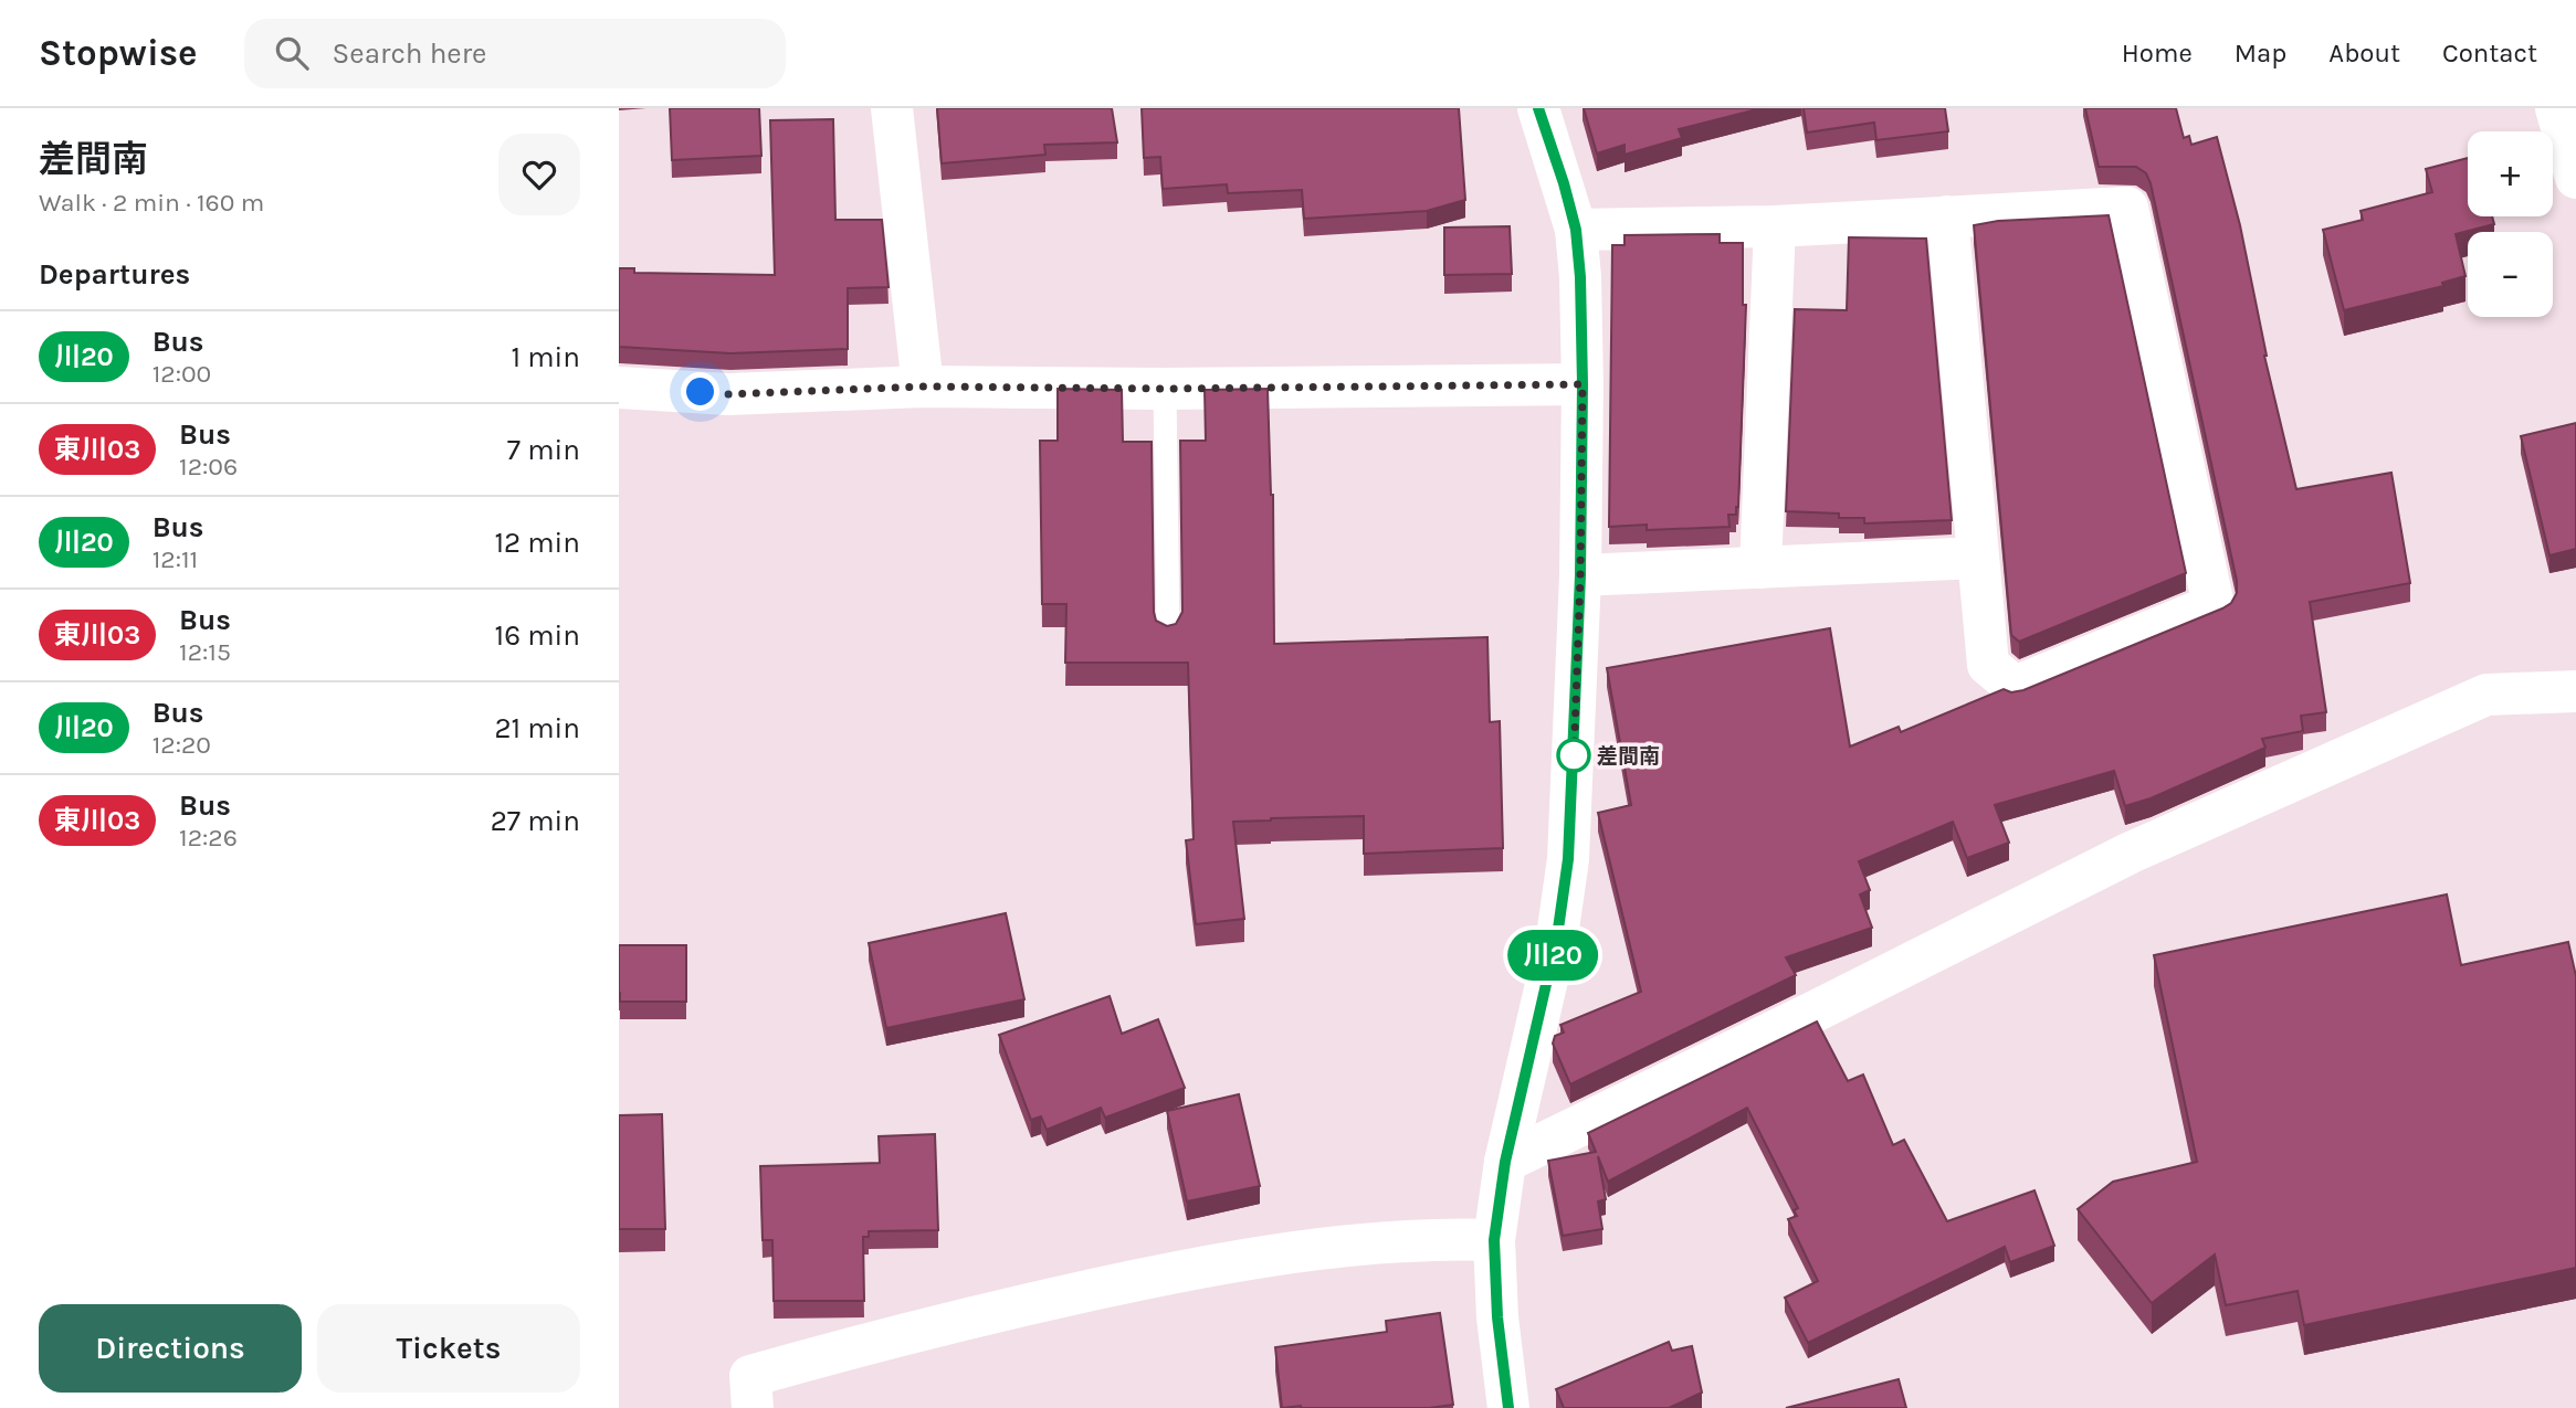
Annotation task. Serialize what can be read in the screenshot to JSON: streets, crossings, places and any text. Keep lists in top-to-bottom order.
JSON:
{
  "places": ["差間南"],
  "lines": ["bus line 川20"],
  "page": {
    "header": "Stopwise",
    "search": "Search here",
    "nav": [
      "Home",
      "Map",
      "About",
      "Contact"
    ],
    "heading": [
      ["差間南", "Walk · 2 min · 160 m"],
      "Departures"
    ],
    "on_map": "川20",
    "map_buttons": ["+", "−"],
    "list": [
      {
        "mark": "川20",
        "name": "Bus",
        "note": "12:00",
        "value": "1 min"
      },
      {
        "mark": "東川03",
        "name": "Bus",
        "note": "12:06",
        "value": "7 min"
      },
      {
        "mark": "川20",
        "name": "Bus",
        "note": "12:11",
        "value": "12 min"
      },
      {
        "mark": "東川03",
        "name": "Bus",
        "note": "12:15",
        "value": "16 min"
      },
      {
        "mark": "川20",
        "name": "Bus",
        "note": "12:20",
        "value": "21 min"
      },
      {
        "mark": "東川03",
        "name": "Bus",
        "note": "12:26",
        "value": "27 min"
      }
    ],
    "buttons": ["Directions", "Tickets"]
  }
}
